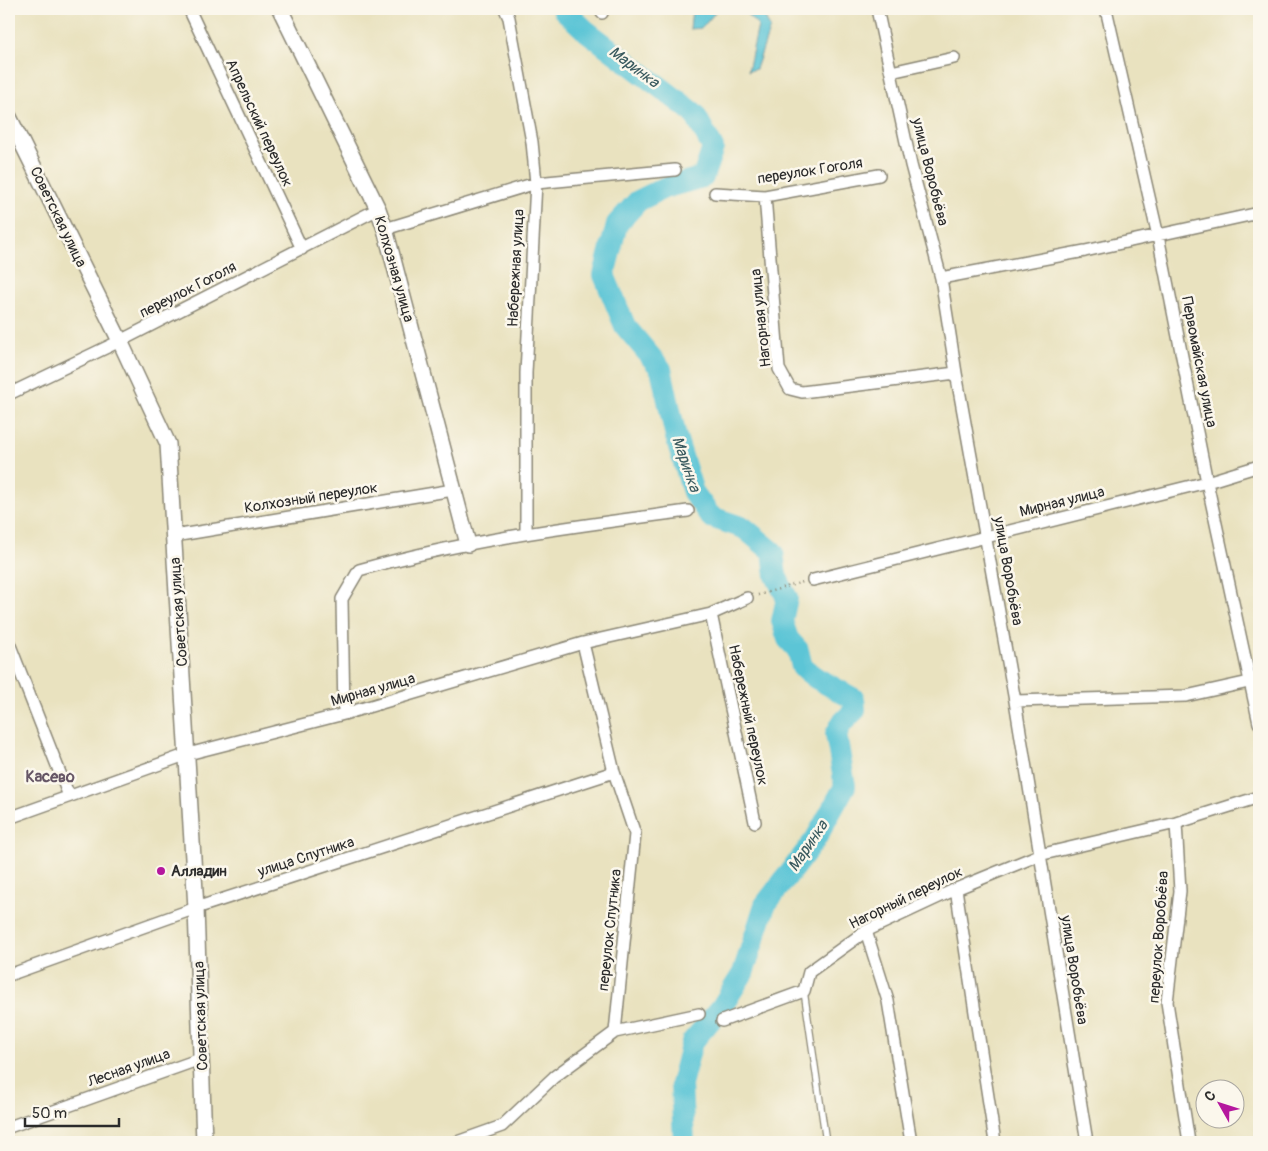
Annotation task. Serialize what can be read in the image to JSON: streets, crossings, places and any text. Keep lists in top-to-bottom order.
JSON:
{
  "streets": {
    "street": [
      "Апрельский переулок",
      "переулок Гоголя",
      "улица Воробьёва",
      "Советская улица",
      "Набережная улица",
      "Колхозная улица",
      "Нагорная улица",
      "Первомайская улица",
      "Колхозный переулок",
      "Мирная улица",
      "Набережный переулок",
      "улица Спутника",
      "Нагорный переулок",
      "переулок Спутника",
      "переулок Воробьёва",
      "Лесная улица"
    ]
  },
  "crossings": [
    ["Апрельский переулок", "переулок Гоголя"],
    ["переулок Гоголя", "Советская улица"],
    ["переулок Гоголя", "Колхозная улица"],
    ["переулок Гоголя", "Нагорная улица"],
    ["улица Воробьёва", "Нагорная улица"],
    ["улица Воробьёва", "Мирная улица"],
    ["улица Воробьёва", "Нагорный переулок"],
    ["Советская улица", "Колхозный переулок"],
    ["Советская улица", "Мирная улица"],
    ["Советская улица", "улица Спутника"],
    ["Советская улица", "Лесная улица"],
    ["Колхозная улица", "Колхозный переулок"],
    ["Первомайская улица", "Мирная улица"],
    ["Мирная улица", "Набережный переулок"],
    ["Мирная улица", "переулок Спутника"],
    ["улица Спутника", "переулок Спутника"],
    ["Нагорный переулок", "переулок Воробьёва"]
  ],
  "districts": ["Касево"],
  "water": ["Маринка"],
  "places": ["Алладин"],
  "scale_bar": "50 m",
  "north": "top left"
}
